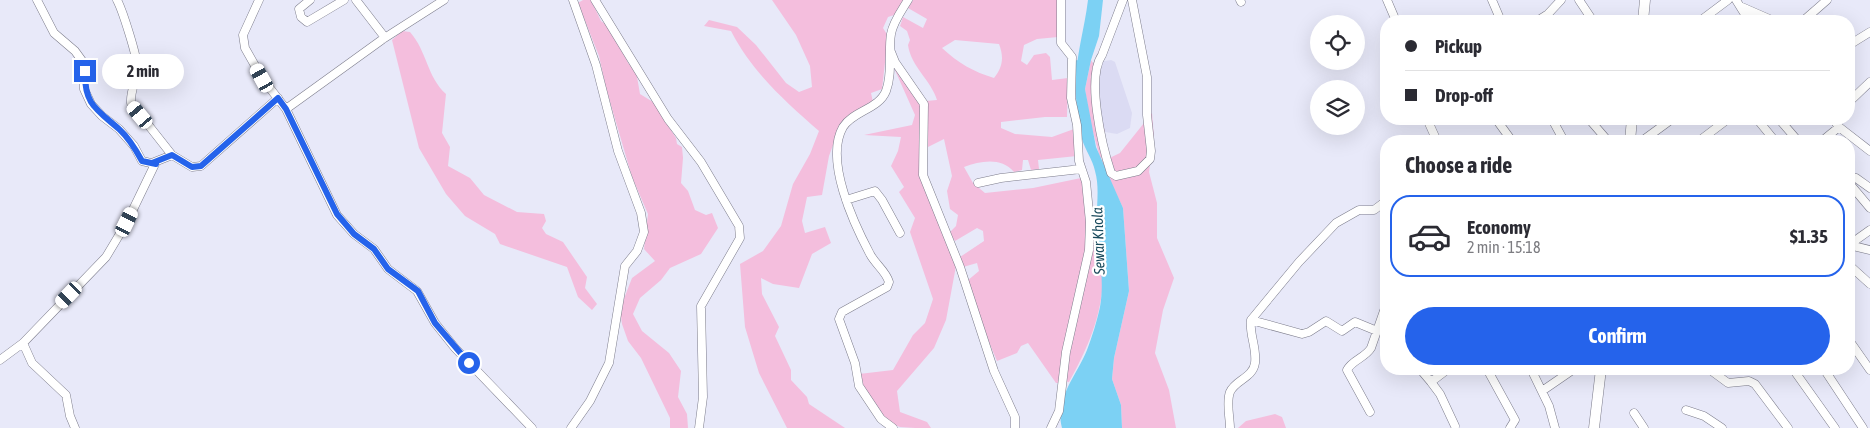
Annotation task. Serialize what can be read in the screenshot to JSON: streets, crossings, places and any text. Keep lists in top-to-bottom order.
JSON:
{
  "water": ["Sewar Khola"],
  "page": {
    "banner": ["Pickup", "Drop-off"],
    "bubble": "2 min",
    "heading": "Choose a ride",
    "list": [
      {
        "name": "Economy",
        "note": "2 min · 15:18",
        "value": "$1.35"
      }
    ],
    "buttons": "Confirm"
  }
}
